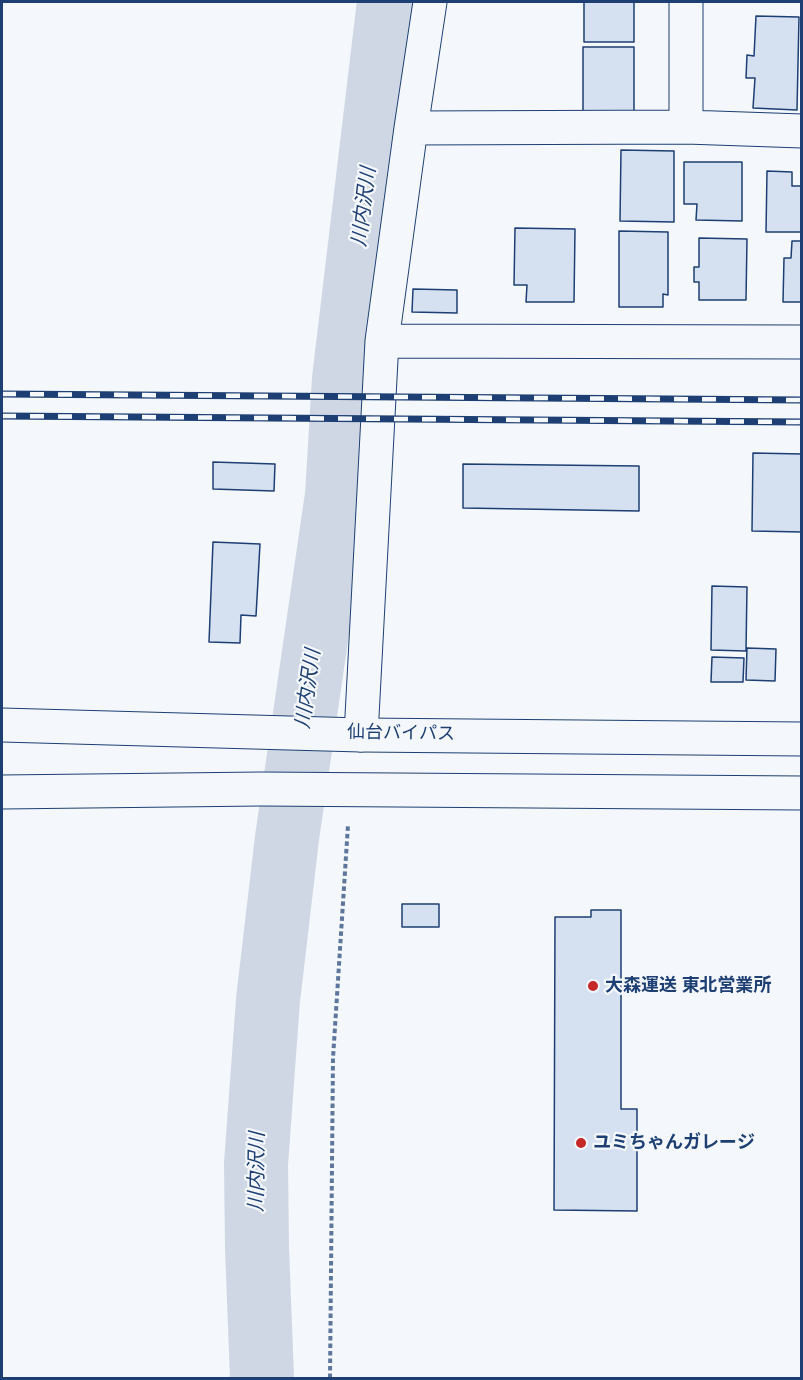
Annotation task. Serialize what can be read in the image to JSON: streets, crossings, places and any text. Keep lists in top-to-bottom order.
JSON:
{
  "streets": {
    "main road": ["仙台バイパス"]
  },
  "water": ["川内沢川"],
  "places": ["大森運送 東北営業所", "ユミちゃんガレージ"]
}
